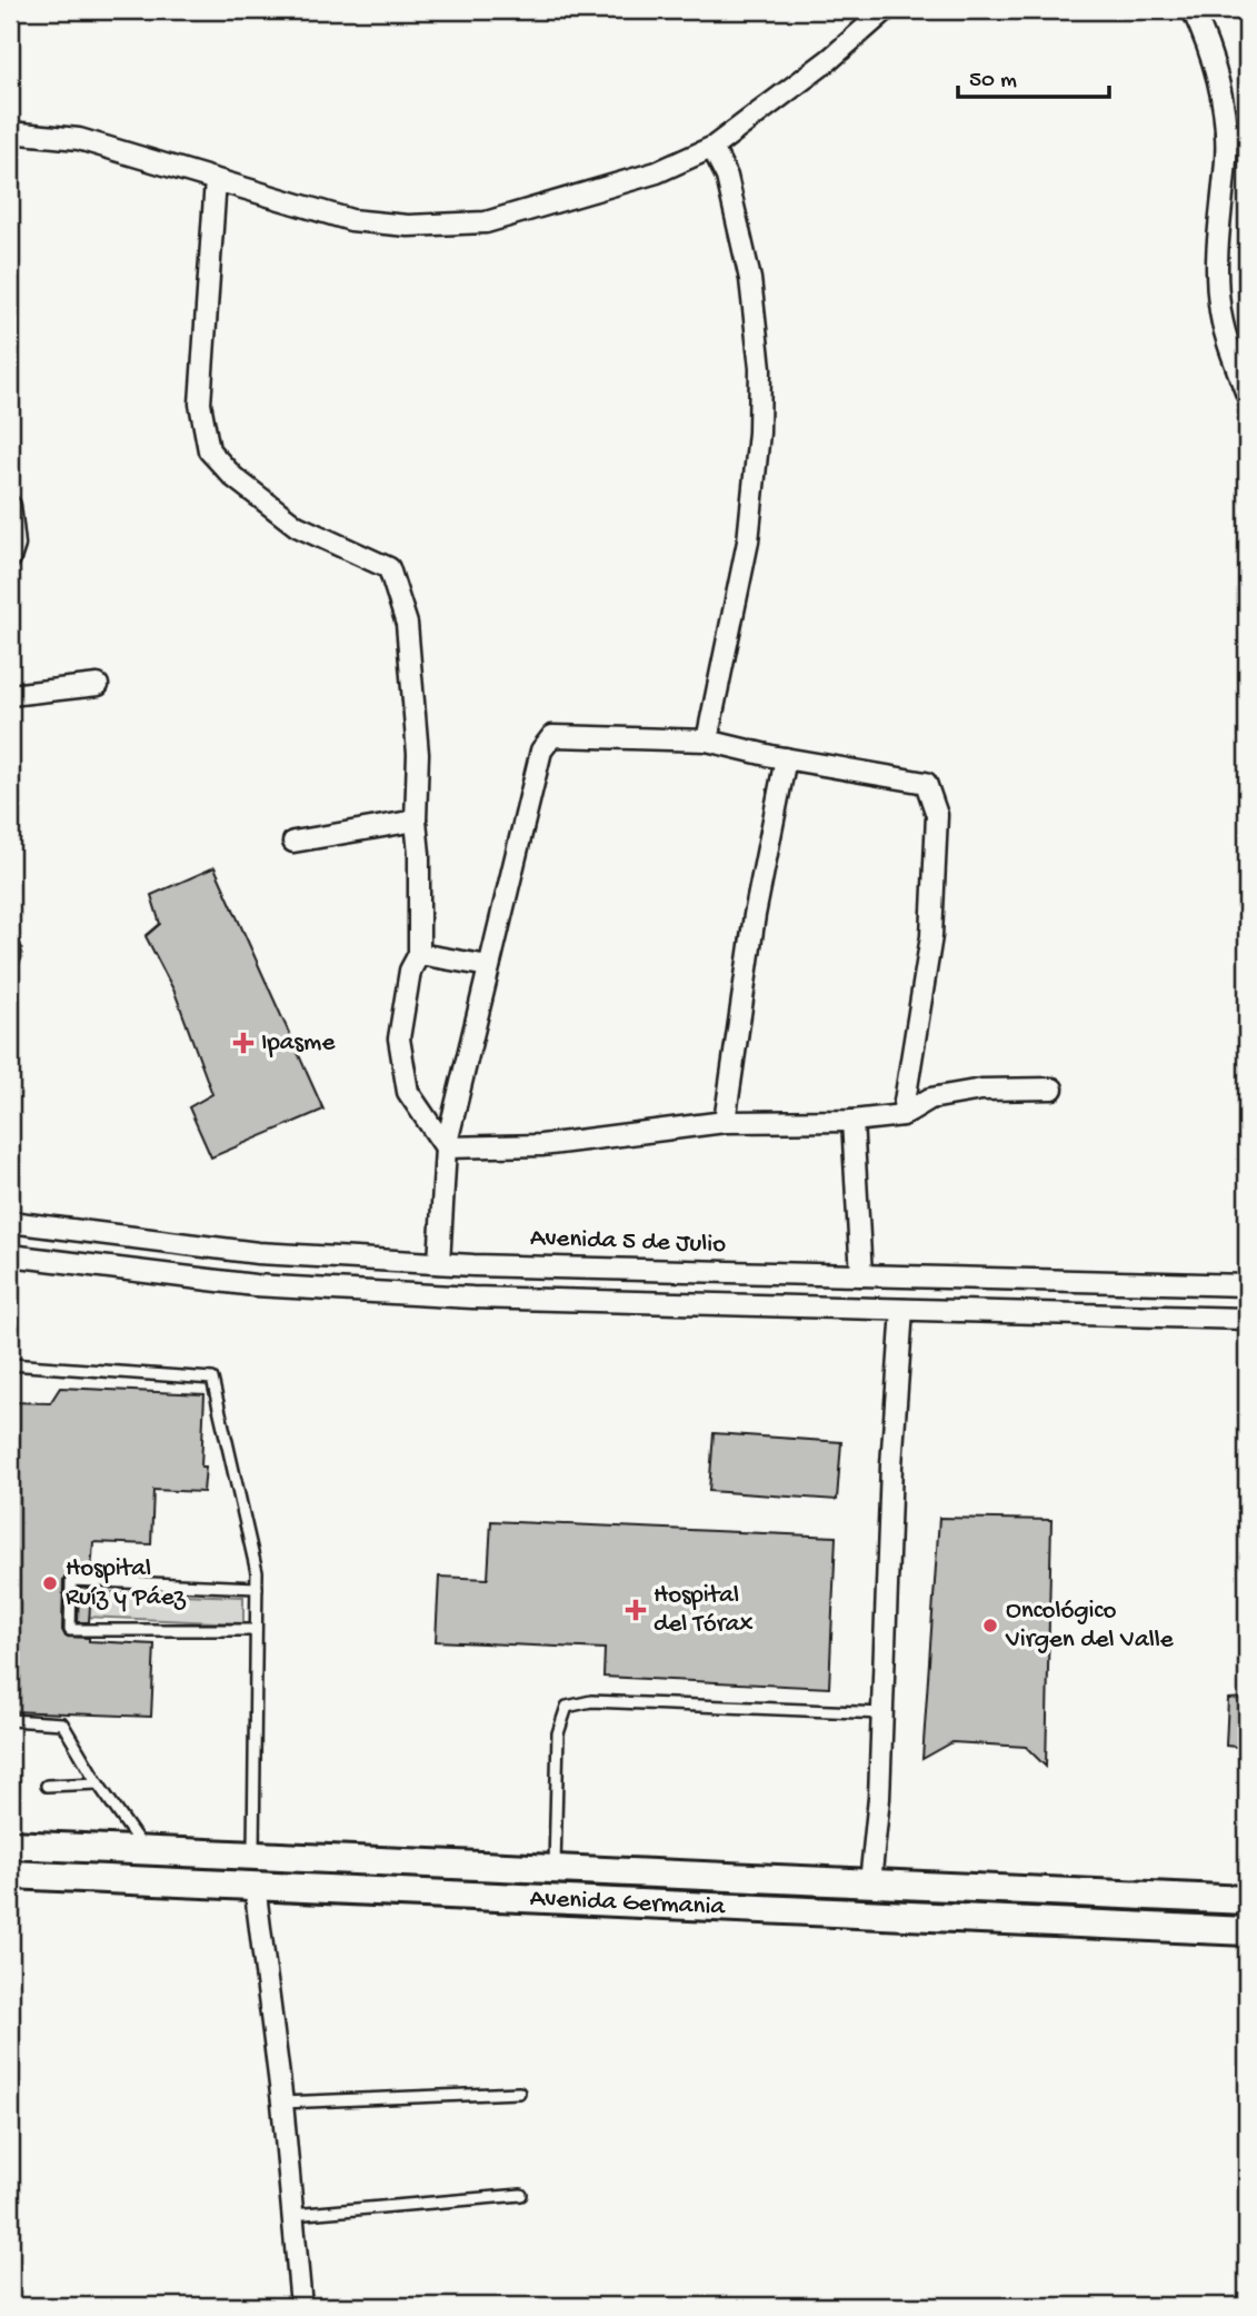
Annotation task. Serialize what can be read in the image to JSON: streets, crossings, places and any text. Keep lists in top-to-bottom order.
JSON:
{
  "streets": {
    "street": ["Avenida 5 de Julio", "Avenida Germania"]
  },
  "places": {
    "health": ["Ipasme", "Hospital del Tórax"],
    "other": ["Hospital Ruíz y Páez", "Oncológico Virgen del Valle"]
  },
  "scale_bar": "50 m"
}
